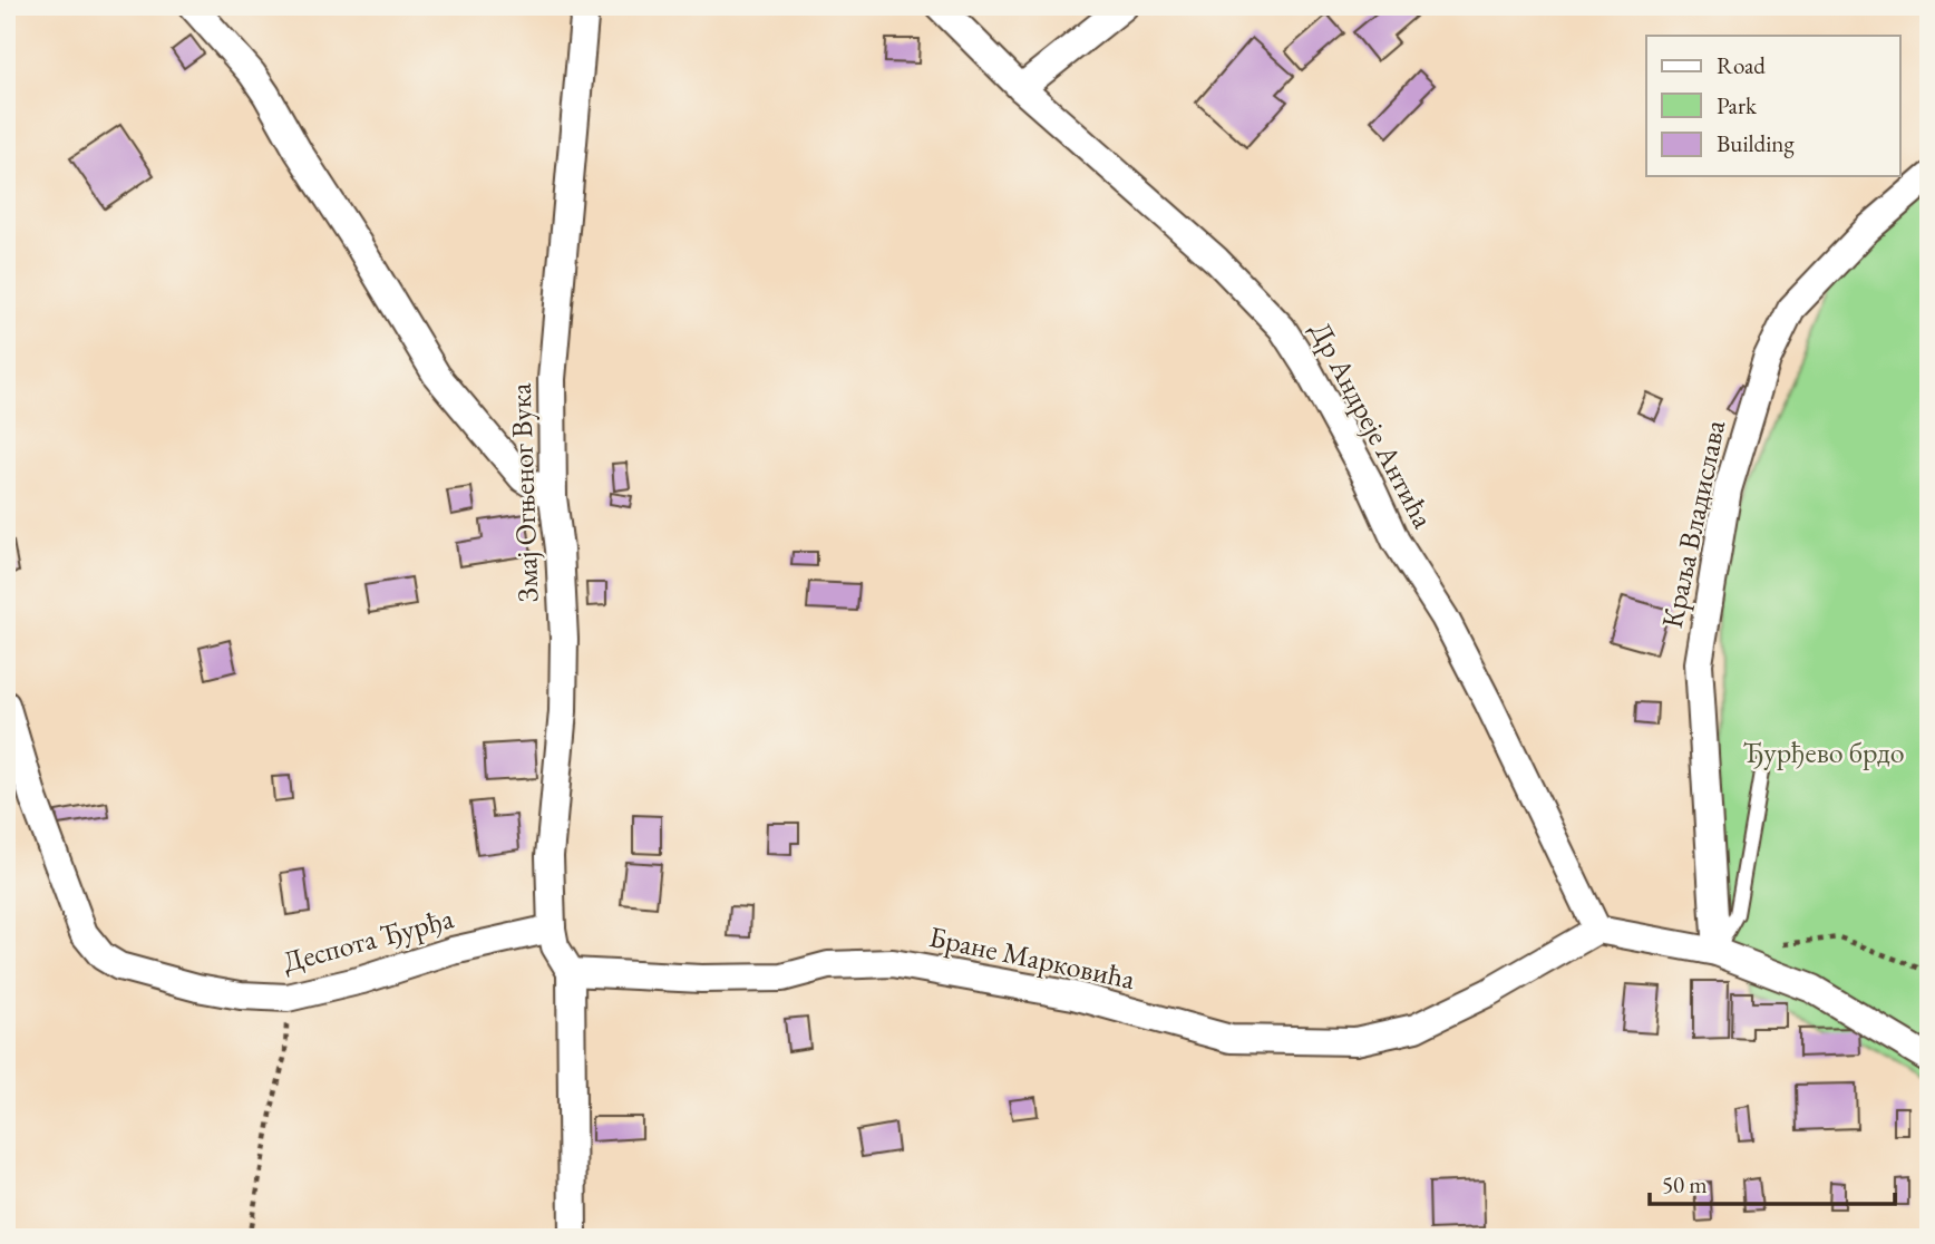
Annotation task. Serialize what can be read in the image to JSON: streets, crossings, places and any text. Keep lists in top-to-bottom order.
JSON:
{
  "streets": {
    "street": [
      "Др Андреје Антића",
      "Змај Огњеног Вука",
      "Краља Владислава",
      "Деспота Ђурђа",
      "Бране Марковића"
    ]
  },
  "crossings": [
    ["Др Андреје Антића", "Бране Марковића"],
    ["Змај Огњеног Вука", "Деспота Ђурђа"],
    ["Змај Огњеног Вука", "Бране Марковића"]
  ],
  "parks": ["Ђурђево брдо"],
  "legend": ["Road", "Park", "Building"],
  "scale_bar": "50 m"
}
